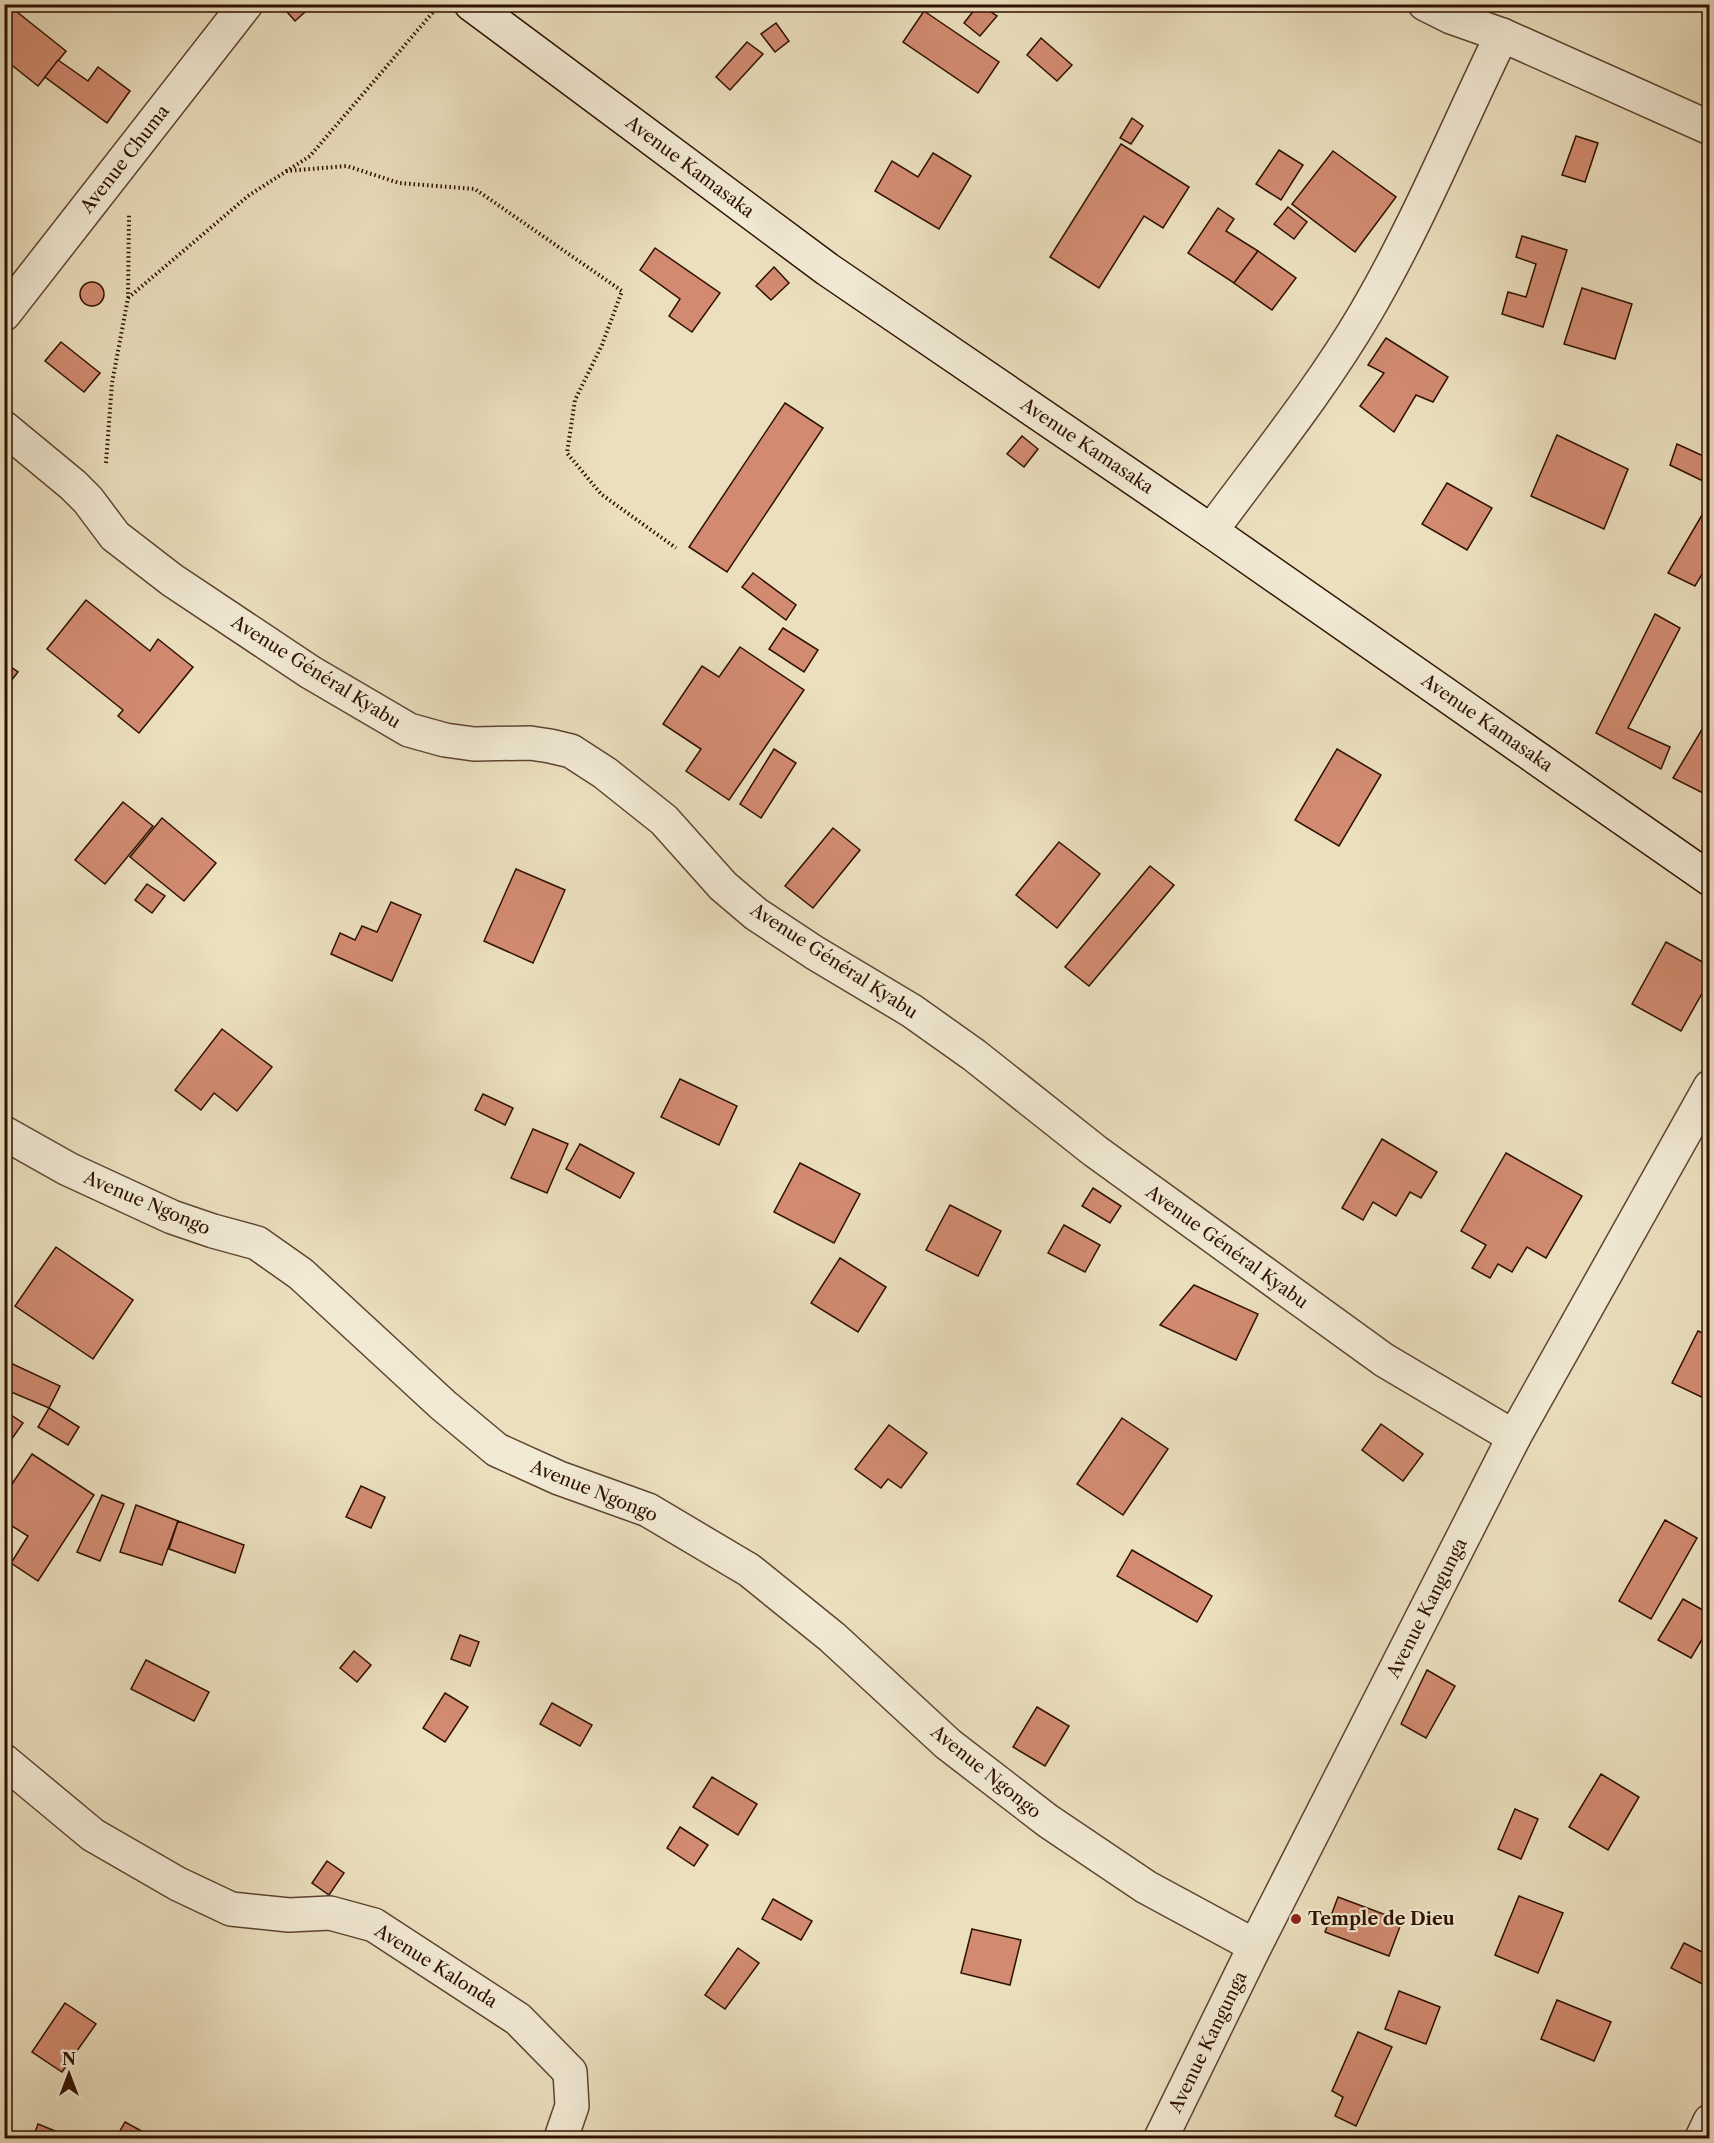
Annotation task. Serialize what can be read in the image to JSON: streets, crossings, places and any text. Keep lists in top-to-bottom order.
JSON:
{
  "streets": {
    "street": [
      "Avenue Chuma",
      "Avenue Kamasaka",
      "Avenue Général Kyabu",
      "Avenue Ngongo",
      "Avenue Kangunga",
      "Avenue Kalonda"
    ]
  },
  "crossings": [
    ["Avenue Général Kyabu", "Avenue Kangunga"],
    ["Avenue Ngongo", "Avenue Kangunga"]
  ],
  "places": ["Temple de Dieu"],
  "north": "top"
}
